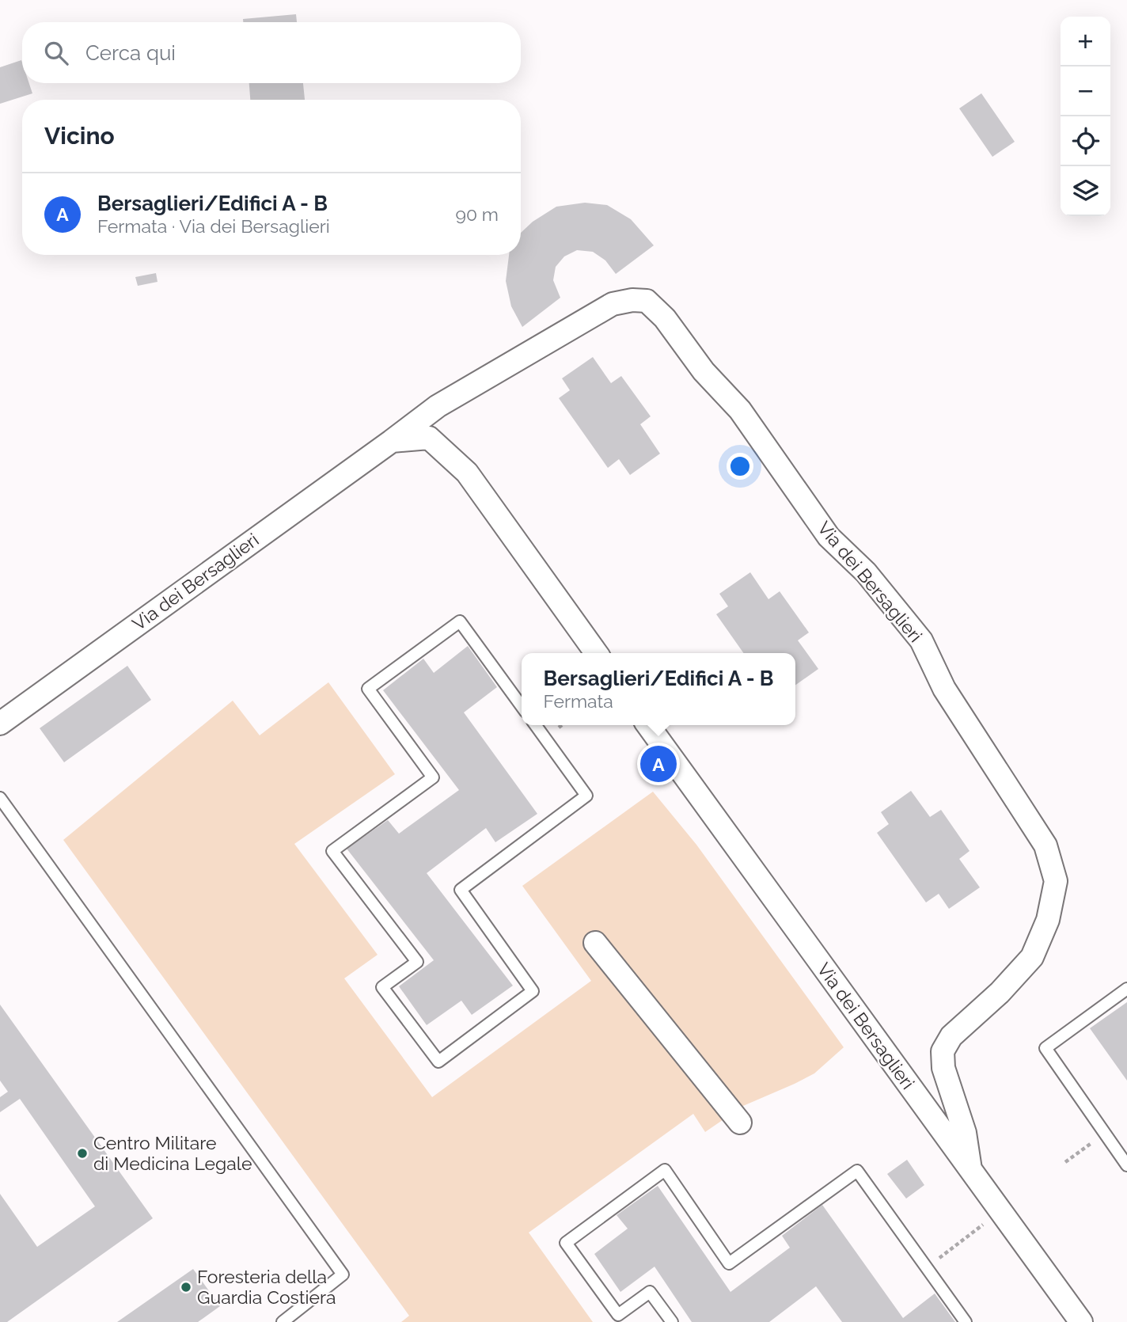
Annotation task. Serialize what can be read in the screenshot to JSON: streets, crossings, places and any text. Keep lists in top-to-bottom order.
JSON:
{
  "streets": {
    "street": ["Via dei Bersaglieri"]
  },
  "places": ["Centro Militare di Medicina Legale", "Foresteria della Guardia Costiera"],
  "page": {
    "map_buttons": ["+", "−"],
    "search": "Cerca qui",
    "heading": "Vicino",
    "list": [
      {
        "mark": "A",
        "name": "Bersaglieri/Edifici A - B",
        "note": "Fermata · Via dei Bersaglieri",
        "value": "90 m"
      }
    ],
    "popup": ["Bersaglieri/Edifici A - B", "Fermata"],
    "pins": "A"
  }
}
